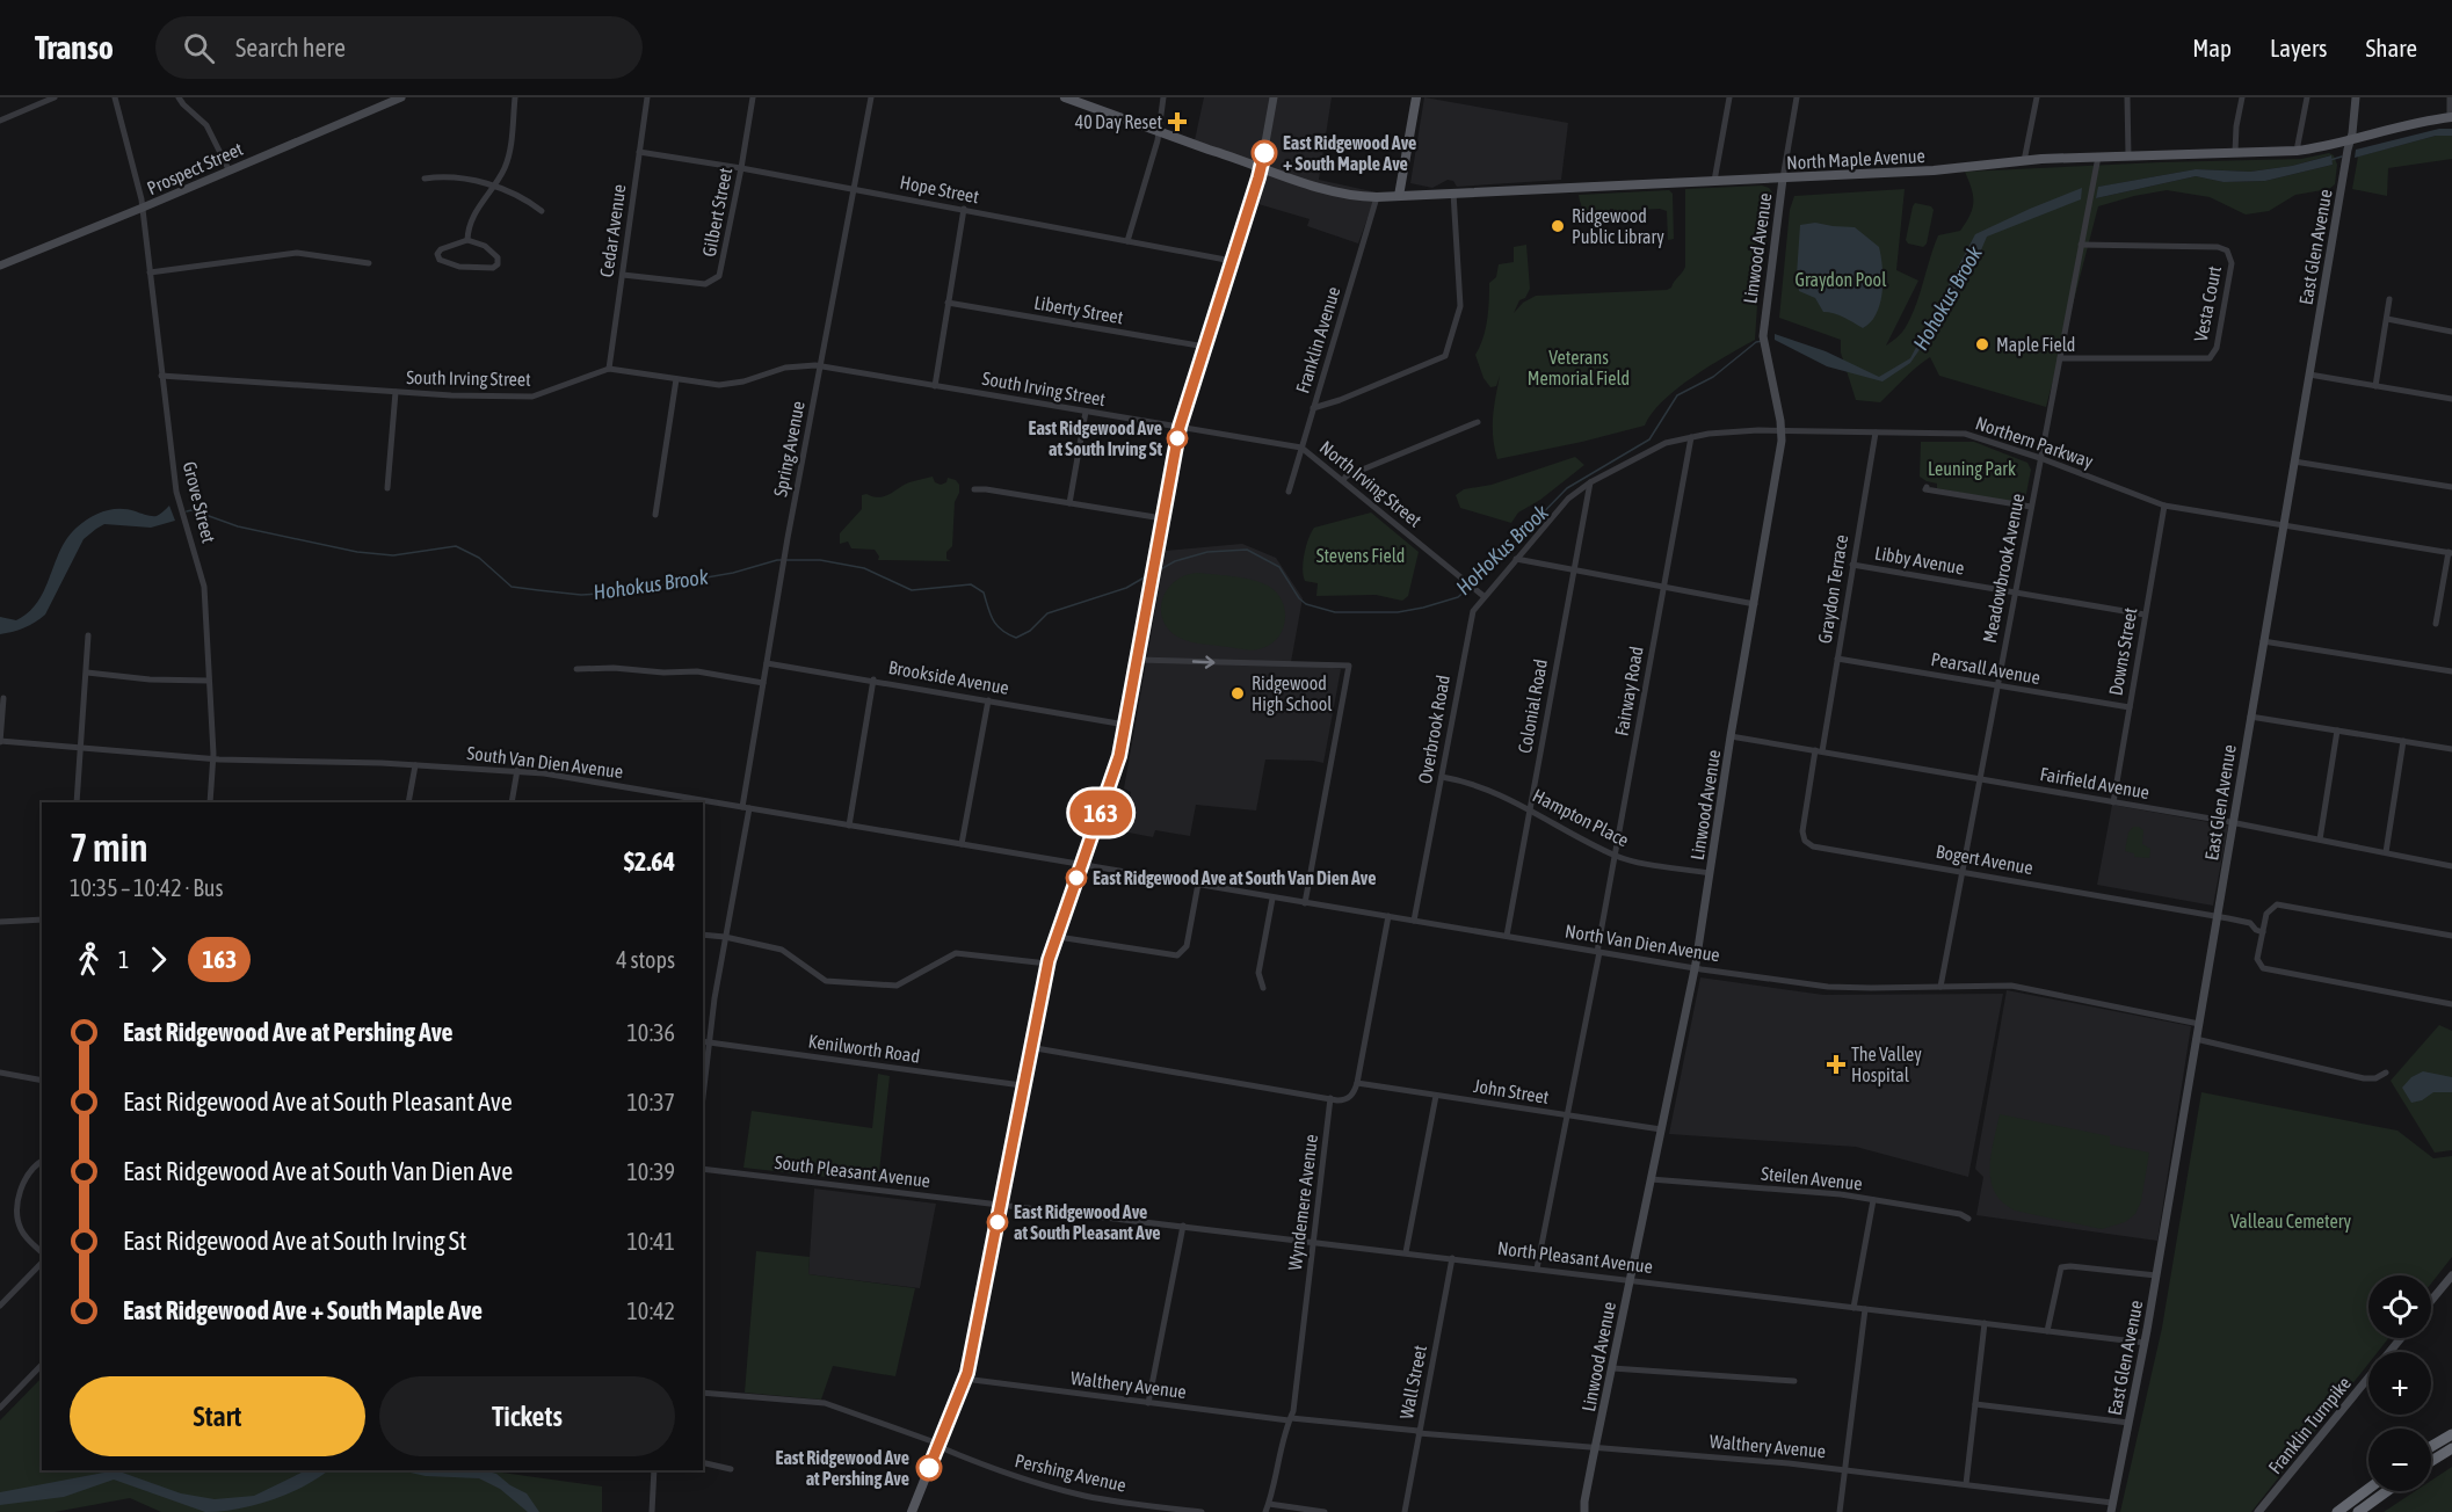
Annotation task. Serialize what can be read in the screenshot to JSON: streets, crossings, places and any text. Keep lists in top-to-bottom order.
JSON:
{
  "streets": {
    "main road": ["North Maple Avenue"],
    "street": [
      "Prospect Street",
      "Hope Street",
      "Gilbert Street",
      "Cedar Avenue",
      "East Glen Avenue",
      "Linwood Avenue",
      "Vesta Court",
      "Liberty Street",
      "Franklin Avenue",
      "South Irving Street",
      "Northern Parkway",
      "Spring Avenue",
      "North Irving Street",
      "Grove Street",
      "Libby Avenue",
      "Meadowbrook Avenue",
      "Graydon Terrace",
      "Downs Street",
      "Pearsall Avenue",
      "Brookside Avenue",
      "Fairway Road",
      "Colonial Road",
      "Overbrook Road",
      "South Van Dien Avenue",
      "Fairfield Avenue",
      "Hampton Place",
      "Bogert Avenue",
      "North Van Dien Avenue",
      "Kenilworth Road",
      "John Street",
      "South Pleasant Avenue",
      "Steilen Avenue",
      "Wyndemere Avenue",
      "North Pleasant Avenue",
      "Wall Street",
      "Walthery Avenue",
      "Franklin Turnpike",
      "Pershing Avenue"
    ]
  },
  "crossings": [
    ["North Maple Avenue", "East Glen Avenue"],
    ["North Maple Avenue", "Linwood Avenue"],
    ["North Maple Avenue", "Franklin Avenue"],
    ["North Maple Avenue", "Meadowbrook Avenue"],
    ["Prospect Street", "Grove Street"],
    ["Hope Street", "Gilbert Street"],
    ["Hope Street", "Cedar Avenue"],
    ["Hope Street", "Spring Avenue"],
    ["Gilbert Street", "Cedar Avenue"],
    ["Cedar Avenue", "South Irving Street"],
    ["East Glen Avenue", "Northern Parkway"],
    ["East Glen Avenue", "Fairfield Avenue"],
    ["East Glen Avenue", "Bogert Avenue"],
    ["East Glen Avenue", "North Van Dien Avenue"],
    ["East Glen Avenue", "North Pleasant Avenue"],
    ["East Glen Avenue", "Walthery Avenue"],
    ["Linwood Avenue", "Northern Parkway"],
    ["Linwood Avenue", "Fairfield Avenue"],
    ["Linwood Avenue", "Hampton Place"],
    ["Linwood Avenue", "North Van Dien Avenue"],
    ["Linwood Avenue", "John Street"],
    ["Linwood Avenue", "Steilen Avenue"],
    ["Linwood Avenue", "North Pleasant Avenue"],
    ["Linwood Avenue", "Walthery Avenue"],
    ["Vesta Court", "Meadowbrook Avenue"],
    ["Franklin Avenue", "North Irving Street"],
    ["South Irving Street", "Spring Avenue"],
    ["South Irving Street", "North Irving Street"],
    ["South Irving Street", "Grove Street"],
    ["Northern Parkway", "Meadowbrook Avenue"],
    ["Northern Parkway", "Graydon Terrace"],
    ["Northern Parkway", "Downs Street"],
    ["Northern Parkway", "Fairway Road"],
    ["Northern Parkway", "Colonial Road"],
    ["Northern Parkway", "Overbrook Road"],
    ["Spring Avenue", "Brookside Avenue"],
    ["Spring Avenue", "South Van Dien Avenue"],
    ["Spring Avenue", "Kenilworth Road"],
    ["North Irving Street", "Overbrook Road"],
    ["Grove Street", "South Van Dien Avenue"],
    ["Libby Avenue", "Meadowbrook Avenue"],
    ["Libby Avenue", "Graydon Terrace"],
    ["Libby Avenue", "Downs Street"],
    ["Meadowbrook Avenue", "Pearsall Avenue"],
    ["Meadowbrook Avenue", "Fairfield Avenue"],
    ["Meadowbrook Avenue", "Bogert Avenue"],
    ["Meadowbrook Avenue", "North Van Dien Avenue"],
    ["Graydon Terrace", "Pearsall Avenue"],
    ["Graydon Terrace", "Fairfield Avenue"],
    ["Graydon Terrace", "Bogert Avenue"],
    ["Downs Street", "Pearsall Avenue"],
    ["Downs Street", "Fairfield Avenue"],
    ["Fairway Road", "Hampton Place"],
    ["Fairway Road", "North Van Dien Avenue"],
    ["Fairway Road", "John Street"],
    ["Fairway Road", "North Pleasant Avenue"],
    ["Colonial Road", "Hampton Place"],
    ["Colonial Road", "North Van Dien Avenue"],
    ["Overbrook Road", "Hampton Place"],
    ["Overbrook Road", "North Van Dien Avenue"],
    ["South Van Dien Avenue", "North Van Dien Avenue"],
    ["Fairfield Avenue", "Bogert Avenue"],
    ["South Pleasant Avenue", "North Pleasant Avenue"],
    ["Wyndemere Avenue", "North Pleasant Avenue"],
    ["Wyndemere Avenue", "Walthery Avenue"],
    ["North Pleasant Avenue", "Wall Street"],
    ["Wall Street", "Walthery Avenue"]
  ],
  "water": ["Hohokus Brook", "HoHoKus Brook"],
  "parks": [
    "Graydon Pool",
    "Veterans Memorial Field",
    "Leuning Park",
    "Stevens Field",
    "Valleau Cemetery"
  ],
  "places": {
    "health": ["40 Day Reset", "The Valley Hospital"],
    "other": [
      "East Ridgewood Ave + South Maple Ave",
      "Ridgewood Public Library",
      "Maple Field",
      "East Ridgewood Ave at South Irving St",
      "Ridgewood High School",
      "East Ridgewood Ave at South Van Dien Ave",
      "East Ridgewood Ave at South Pleasant Ave",
      "East Ridgewood Ave at Pershing Ave"
    ]
  },
  "lines": ["bus line 163"],
  "page": {
    "header": "Transo",
    "search": "Search here",
    "nav": ["Map", "Layers", "Share"],
    "on_map": "163",
    "heading": ["7 min", "10:35 – 10:42 · Bus", "$2.64"],
    "legs": ["1", "163", "4 stops"],
    "list": [
      {
        "name": "East Ridgewood Ave at Pershing Ave",
        "value": "10:36"
      },
      {
        "name": "East Ridgewood Ave at South Pleasant Ave",
        "value": "10:37"
      },
      {
        "name": "East Ridgewood Ave at South Van Dien Ave",
        "value": "10:39"
      },
      {
        "name": "East Ridgewood Ave at South Irving St",
        "value": "10:41"
      },
      {
        "name": "East Ridgewood Ave + South Maple Ave",
        "value": "10:42"
      }
    ],
    "map_buttons": ["+", "−"],
    "buttons": ["Start", "Tickets"]
  }
}
